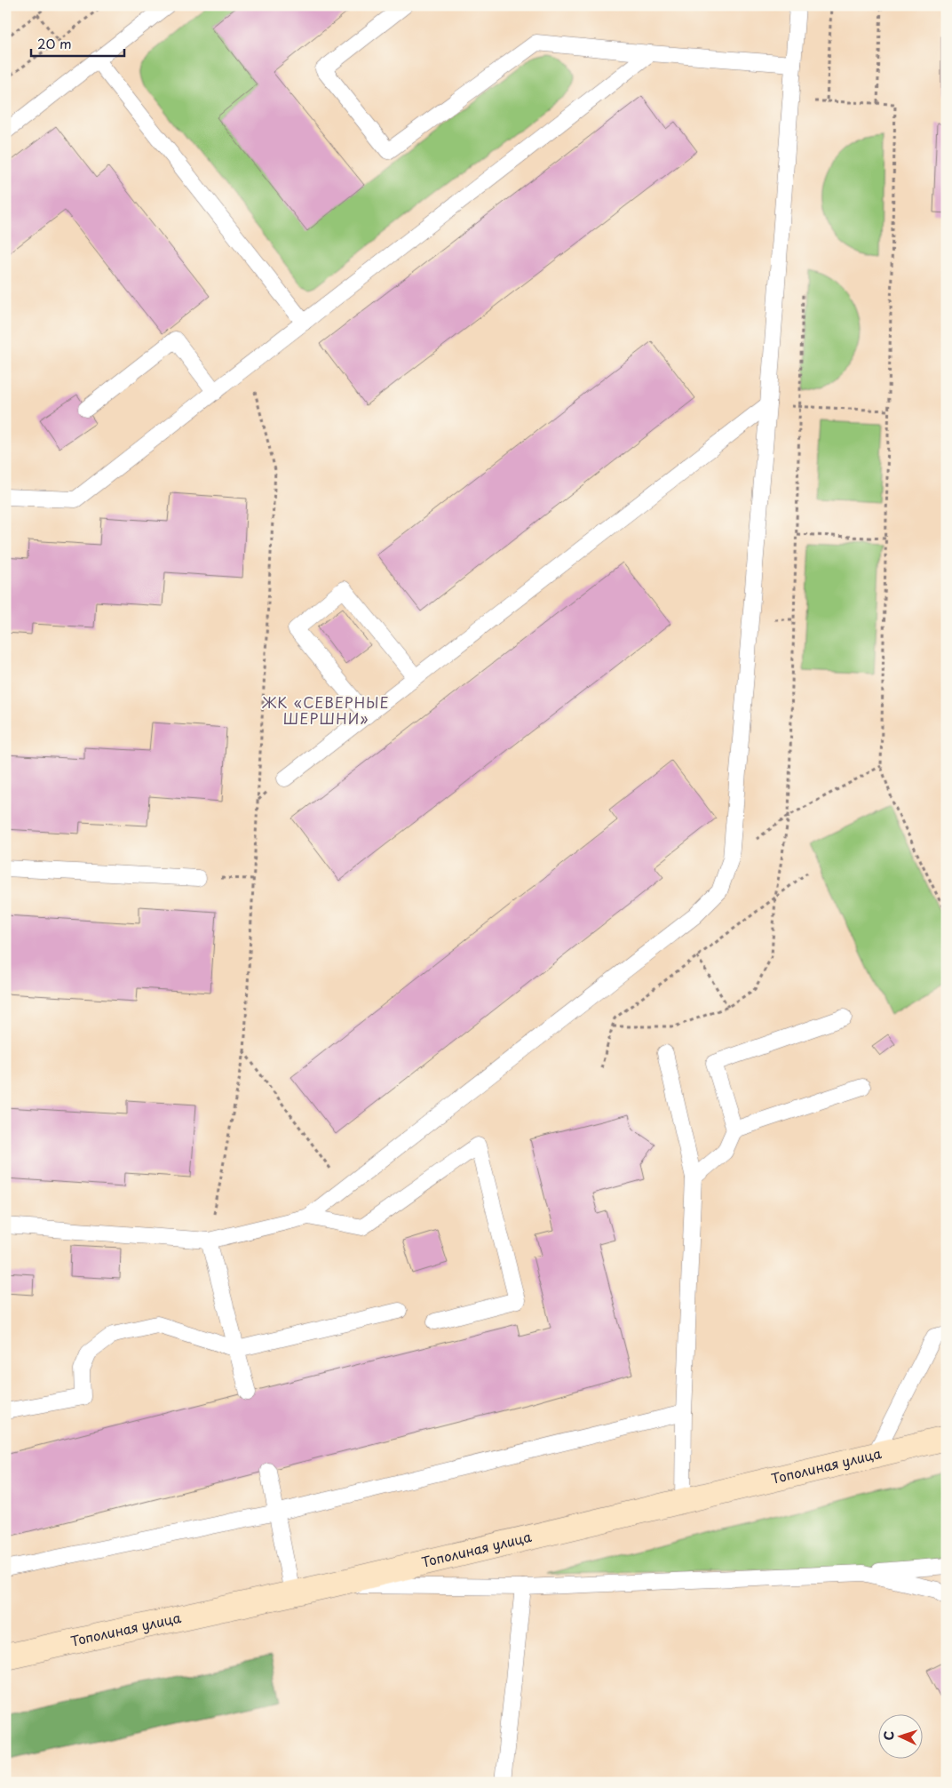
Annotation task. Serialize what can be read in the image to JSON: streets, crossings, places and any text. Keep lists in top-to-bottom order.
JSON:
{
  "streets": {
    "main road": ["Тополиная улица"]
  },
  "districts": ["ЖК «СЕВЕРНЫЕ ШЕРШНИ»"],
  "scale_bar": "20 m",
  "north": "left"
}
